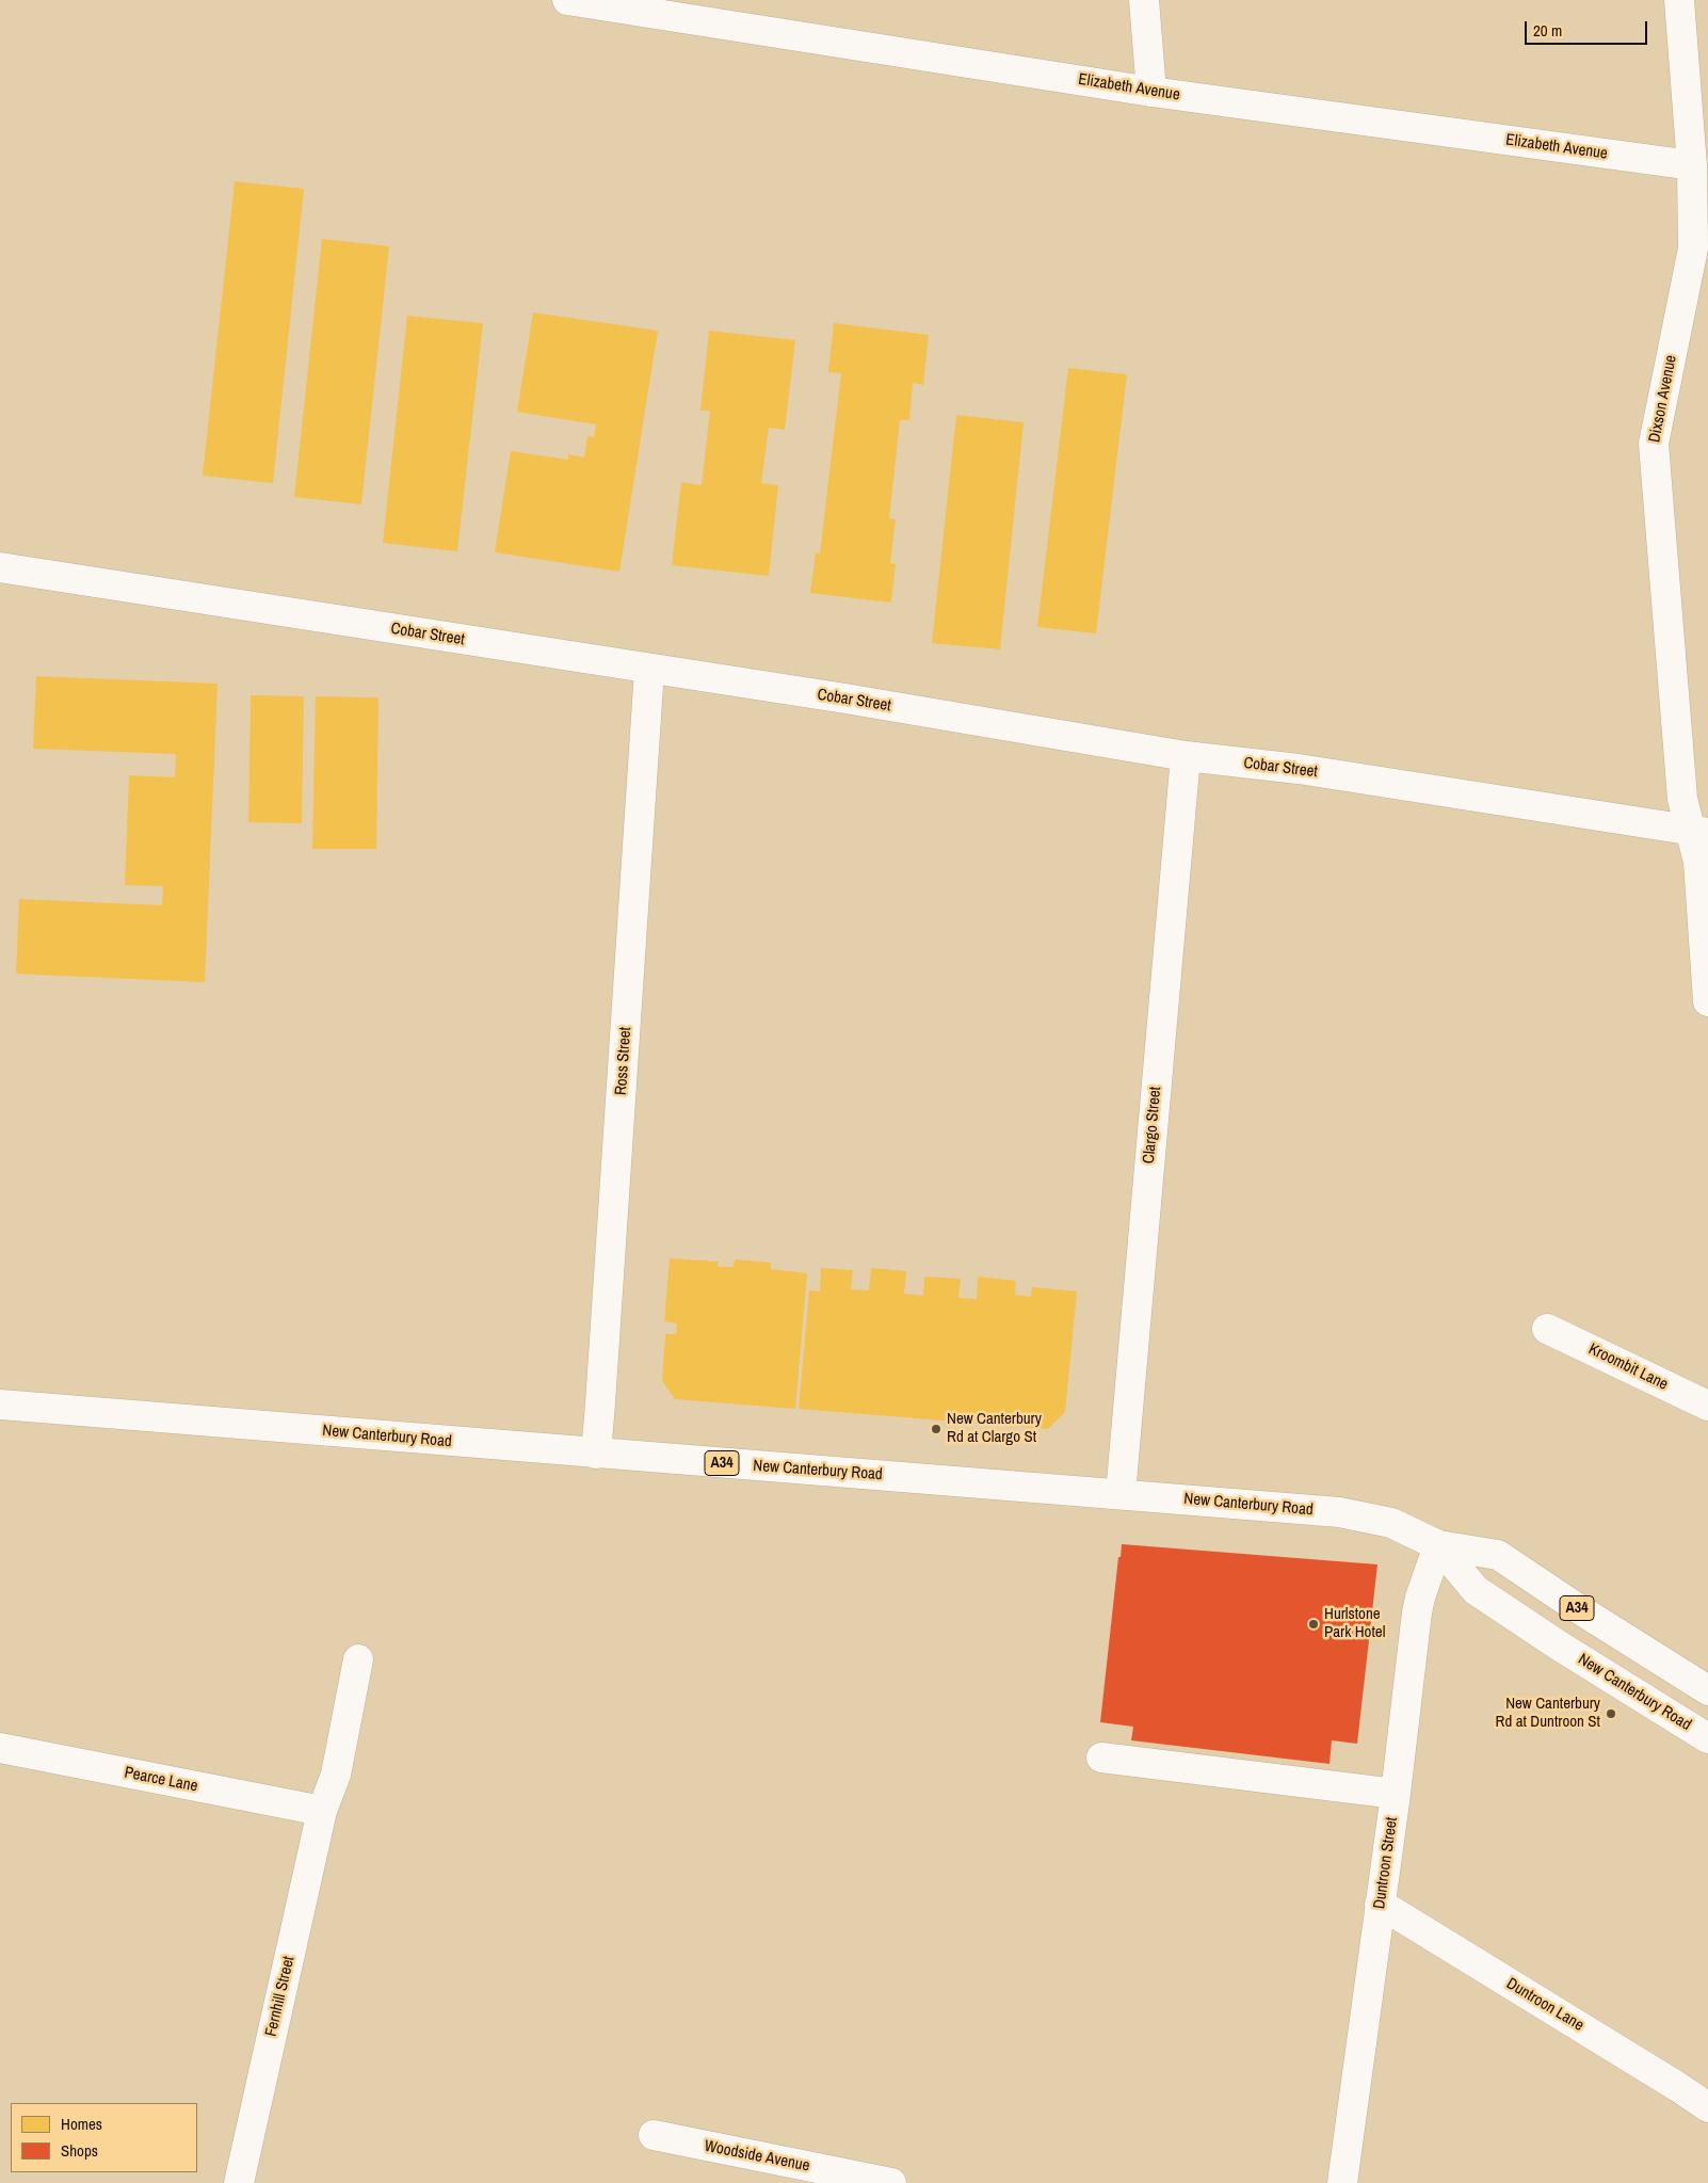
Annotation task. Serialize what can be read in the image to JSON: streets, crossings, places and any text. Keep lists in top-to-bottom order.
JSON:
{
  "streets": {
    "main road": [
      "Elizabeth Avenue",
      "Dixson Avenue",
      "Cobar Street",
      "Ross Street",
      "Clargo Street",
      "Kroombit Lane",
      "New Canterbury Road",
      "A34",
      "Pearce Lane",
      "Duntroon Street",
      "Fernhill Street",
      "Duntroon Lane",
      "Woodside Avenue"
    ]
  },
  "crossings": [
    ["Elizabeth Avenue", "Dixson Avenue"],
    ["Dixson Avenue", "Cobar Street"],
    ["Cobar Street", "Ross Street"],
    ["Cobar Street", "Clargo Street"],
    ["Ross Street", "New Canterbury Road"],
    ["Clargo Street", "New Canterbury Road"],
    ["New Canterbury Road", "Duntroon Street"],
    ["Pearce Lane", "Fernhill Street"],
    ["Duntroon Street", "Duntroon Lane"]
  ],
  "places": ["New Canterbury Rd at Clargo St", "Hurlstone Park Hotel", "New Canterbury Rd at Duntroon St"],
  "legend": ["Homes", "Shops"],
  "scale_bar": "20 m"
}
